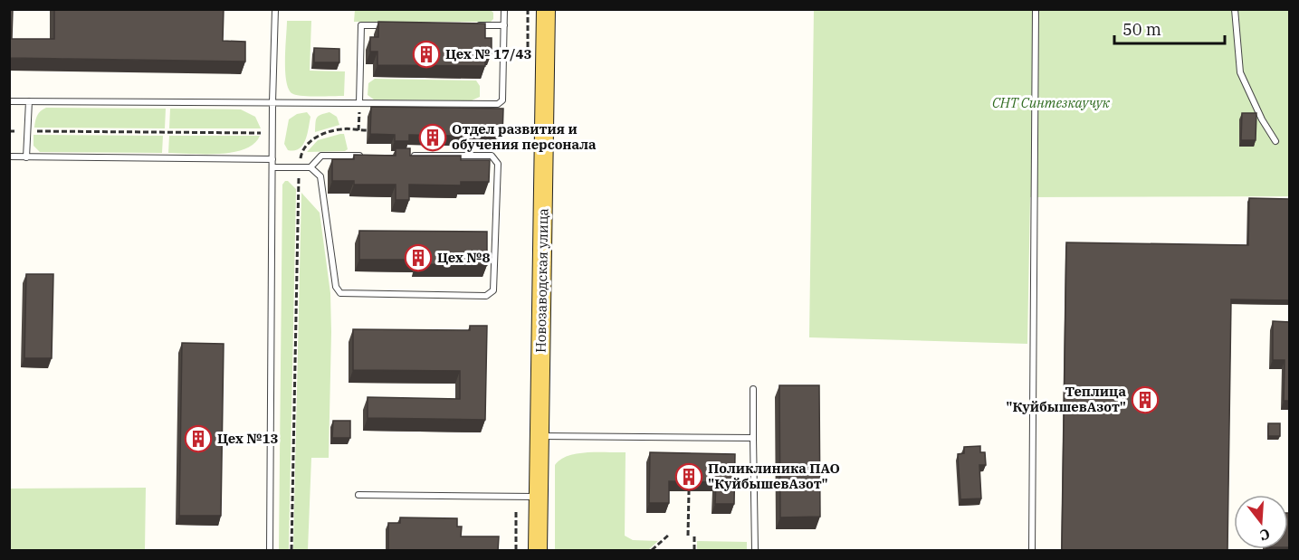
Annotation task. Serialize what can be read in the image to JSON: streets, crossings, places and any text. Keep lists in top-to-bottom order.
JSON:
{
  "streets": {
    "main road": ["Новозаводская улица"]
  },
  "parks": ["СНТ Синтезкаучук"],
  "places": {
    "building": [
      "Цех № 17/43",
      "Отдел развития и обучения персонала",
      "Цех №8",
      "Теплица \"КуйбышевАзот\"",
      "Цех №13",
      "Поликлиника ПАО \"КуйбышевАзот\""
    ]
  },
  "scale_bar": "50 m",
  "north": "bottom"
}
